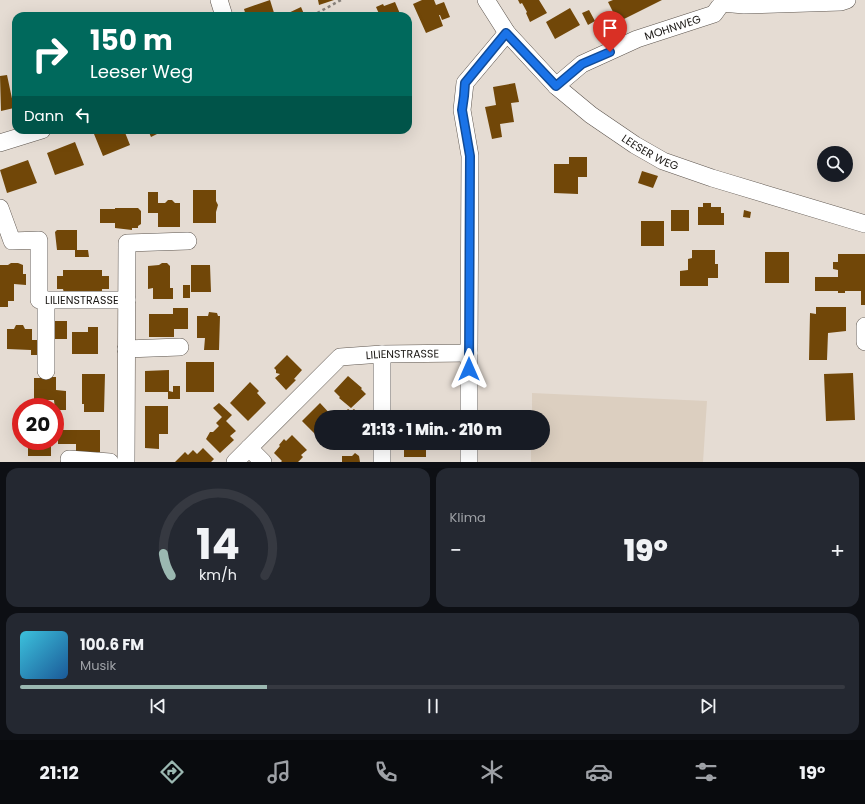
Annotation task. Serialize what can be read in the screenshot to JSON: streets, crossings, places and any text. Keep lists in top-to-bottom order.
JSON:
{
  "streets": {
    "street": ["MOHNWEG", "LEESER WEG", "LILIENSTRASSE"]
  },
  "crossings": [
    ["MOHNWEG", "LEESER WEG"]
  ],
  "page": {
    "turn": ["150 m", "Leeser Weg"],
    "then": "Dann",
    "limit": "20",
    "trip": "21:13 · 1 Min. · 210 m",
    "tile": "Klima",
    "heat": ["−", "19°", "+"],
    "song": ["100.6 FM", "Musik"],
    "tabs": ["21:12", "19°"],
    "gauge": ["14", "km/h"]
  }
}
